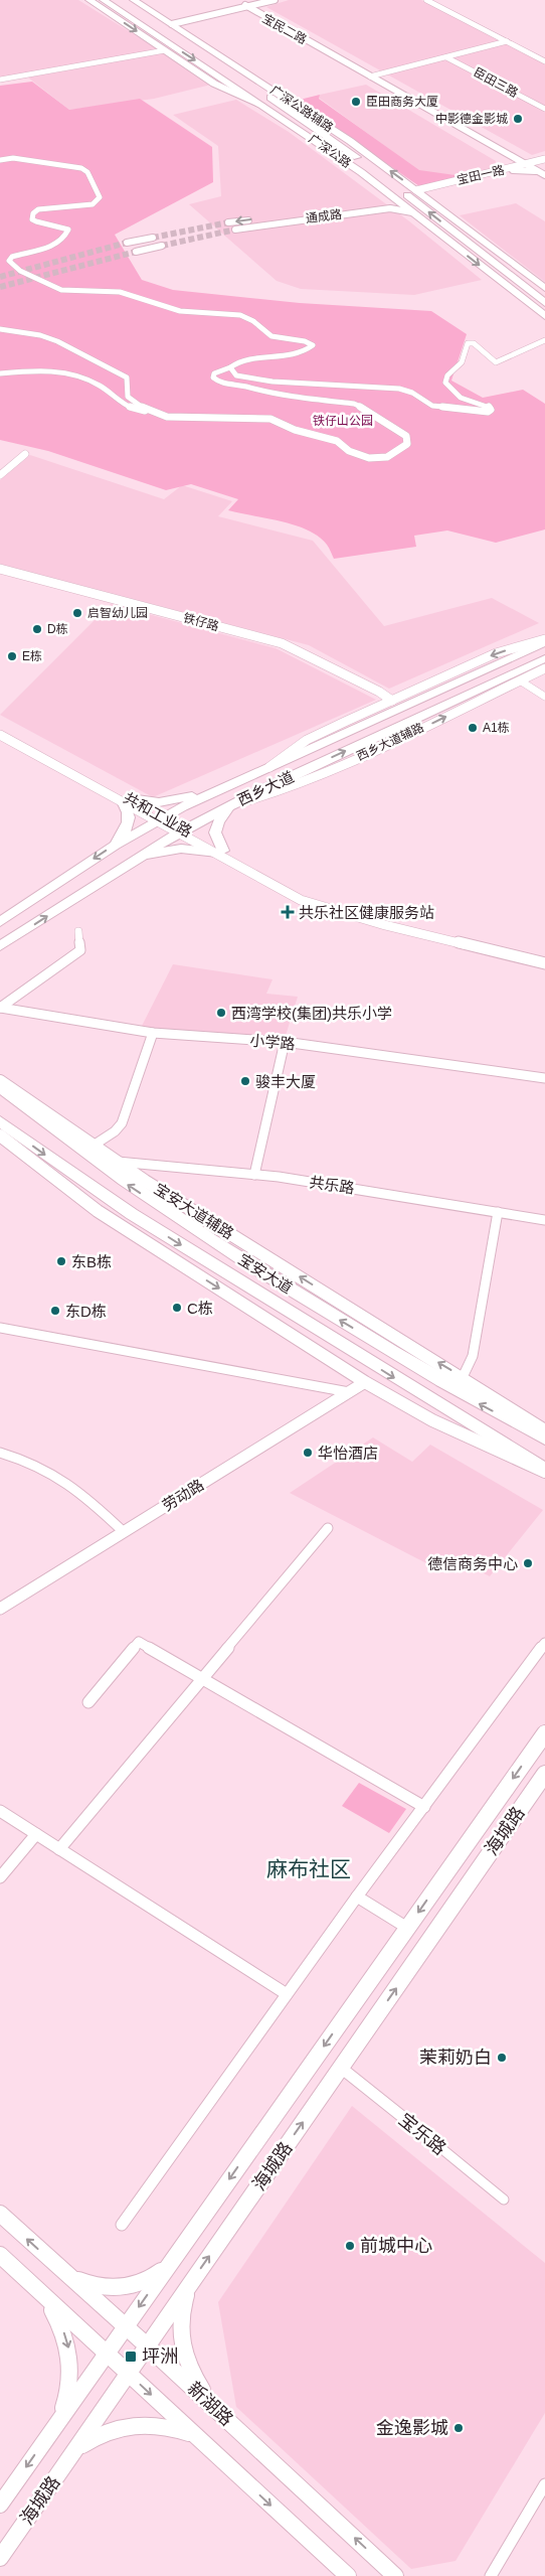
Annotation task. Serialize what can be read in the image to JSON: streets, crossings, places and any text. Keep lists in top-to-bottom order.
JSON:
{
  "streets": {
    "main road": [
      "广深公路辅路",
      "广深公路",
      "宝田一路",
      "西乡大道",
      "宝安大道辅路",
      "宝安大道",
      "海城路",
      "新湖路"
    ],
    "street": [
      "宝民二路",
      "臣田三路",
      "通成路",
      "铁仔路",
      "西乡大道辅路",
      "共和工业路",
      "小学路",
      "共乐路",
      "劳动路",
      "宝乐路"
    ]
  },
  "crossings": [
    ["宝民二路", "宝田一路"],
    ["广深公路辅路", "广深公路"],
    ["广深公路辅路", "宝田一路"],
    ["广深公路", "通成路"],
    ["西乡大道辅路", "西乡大道"],
    ["西乡大道", "共和工业路"],
    ["共乐路", "宝安大道辅路"],
    ["海城路", "宝乐路"],
    ["海城路", "新湖路"]
  ],
  "districts": ["麻布社区"],
  "parks": ["铁仔山公园"],
  "places": {
    "other": [
      "臣田商务大厦",
      "中影德金影城",
      "启智幼儿园",
      "D栋",
      "E栋",
      "A1栋",
      "西湾学校(集团)共乐小学",
      "骏丰大厦",
      "东B栋",
      "C栋",
      "东D栋",
      "华怡酒店",
      "德信商务中心",
      "茉莉奶白",
      "前城中心",
      "金逸影城"
    ],
    "health": ["共乐社区健康服务站"],
    "transit": ["坪洲"]
  }
}
